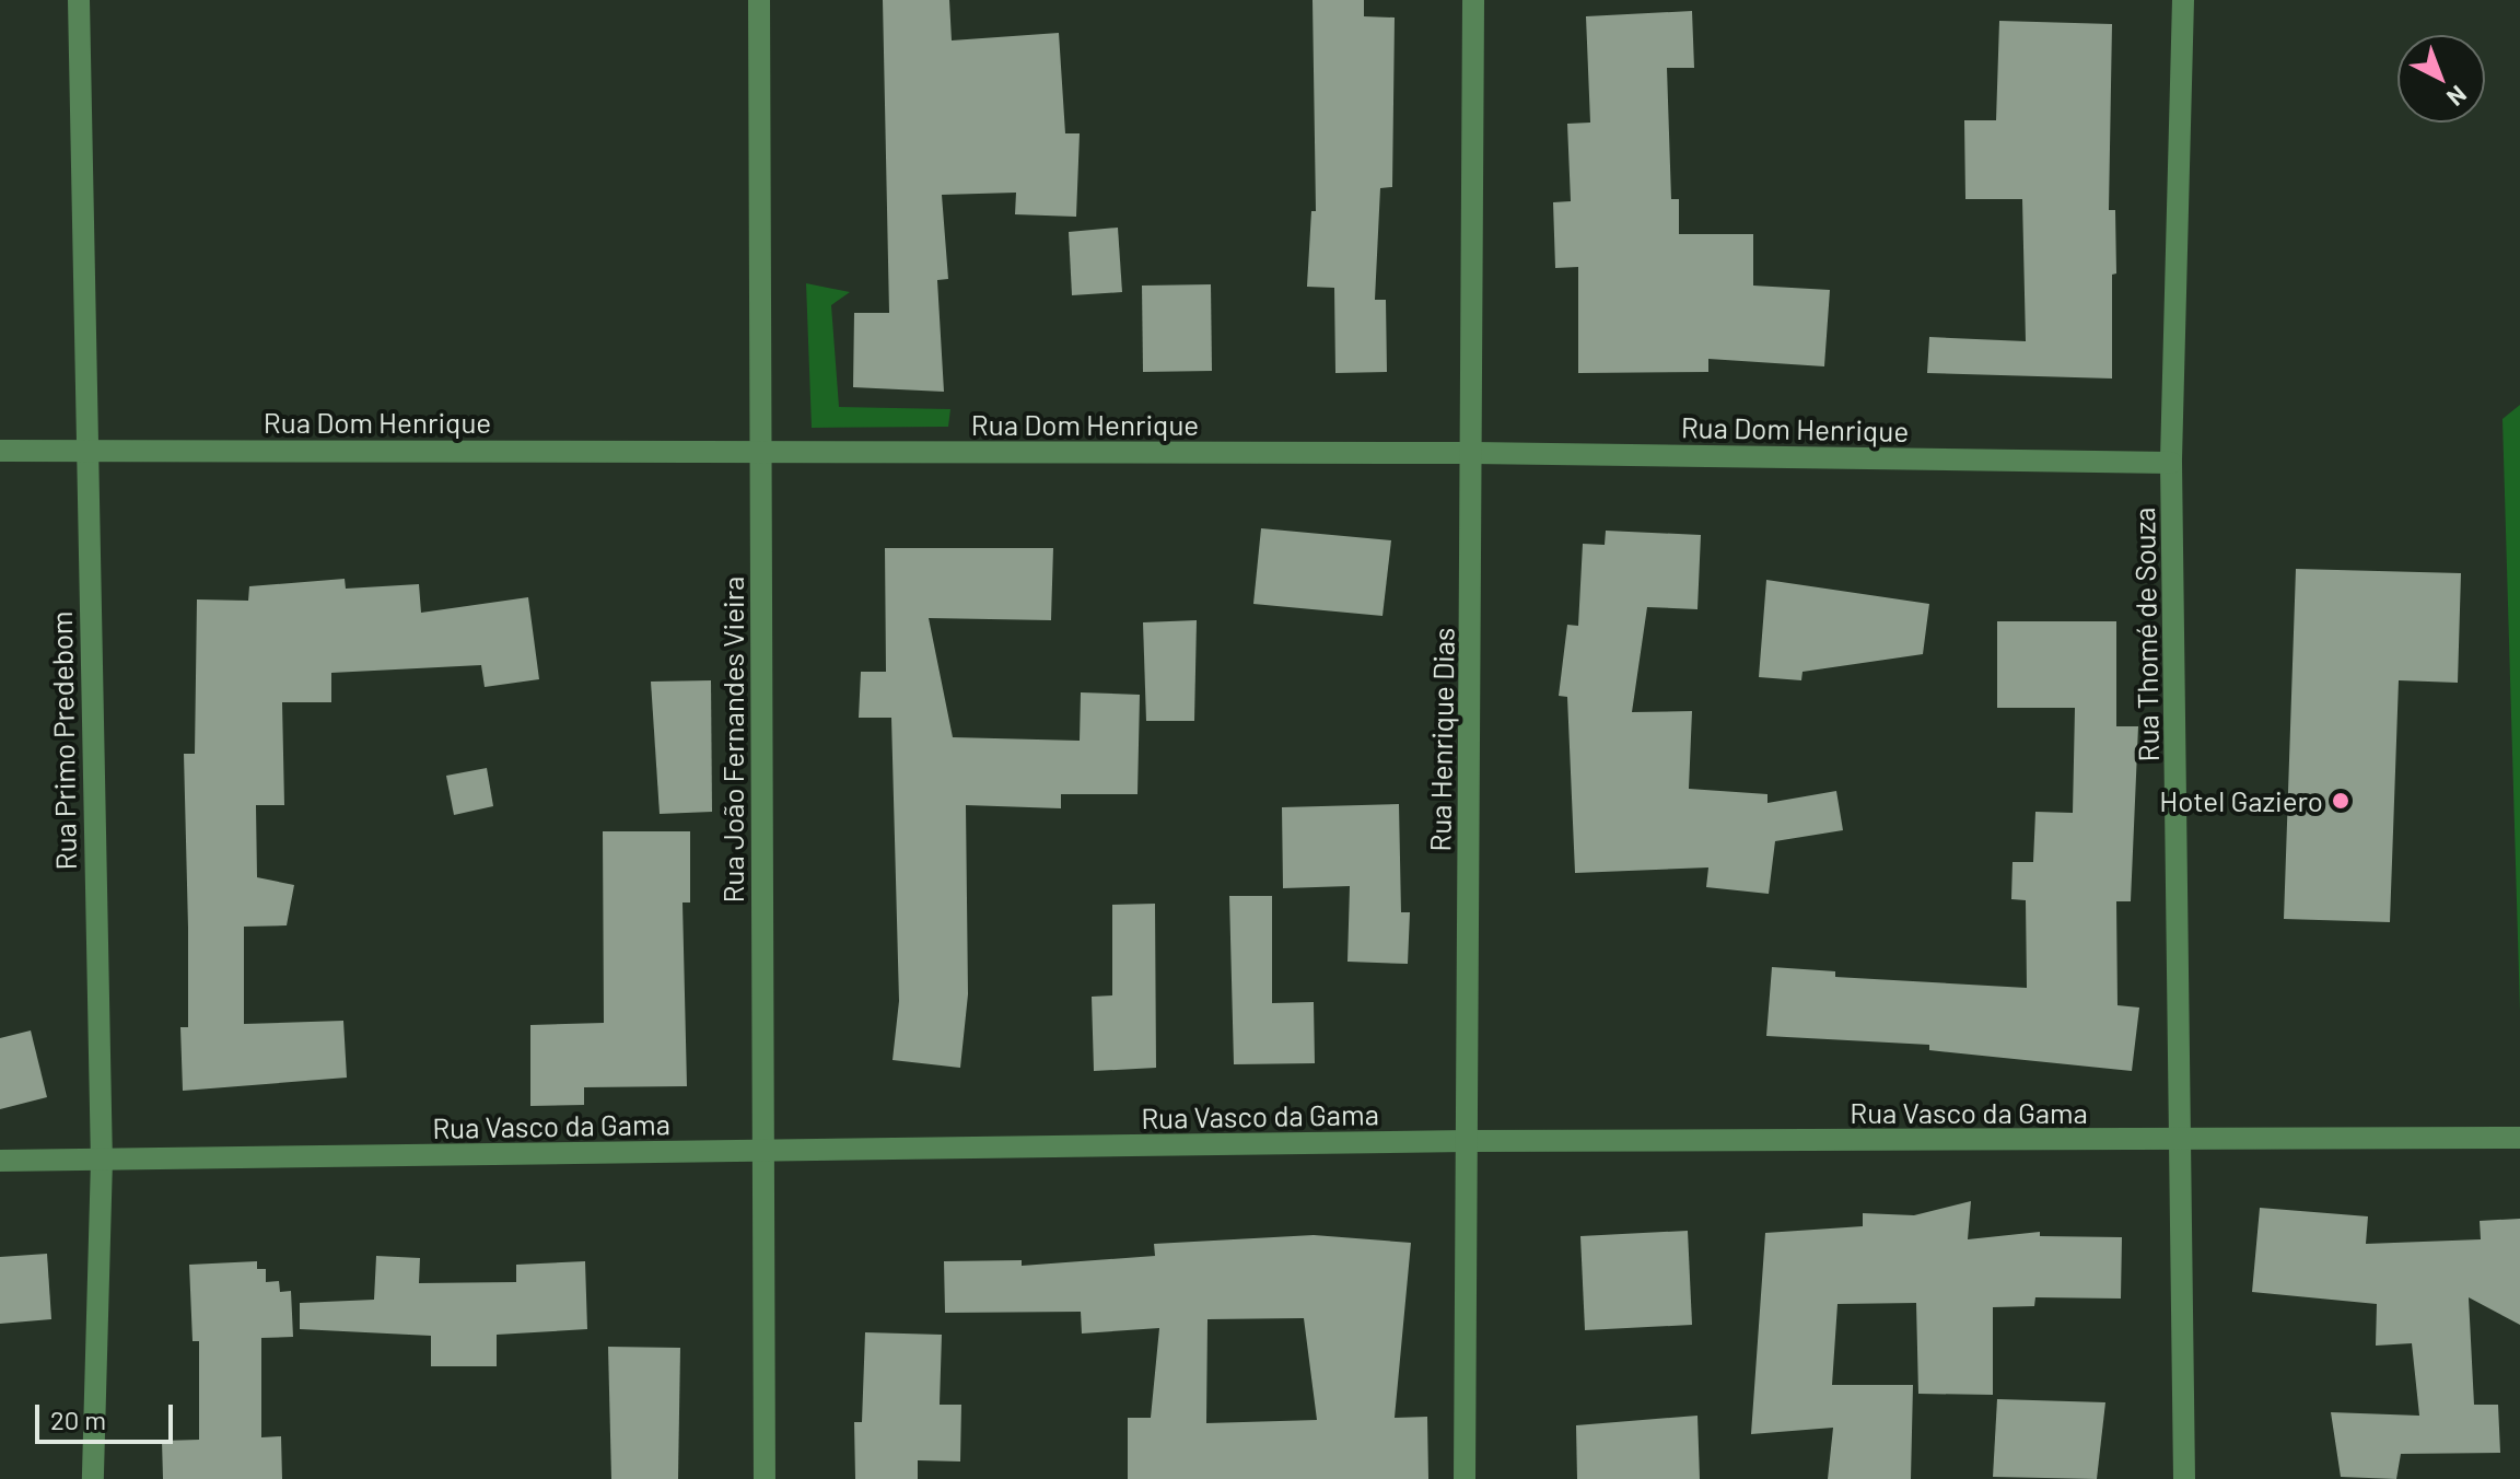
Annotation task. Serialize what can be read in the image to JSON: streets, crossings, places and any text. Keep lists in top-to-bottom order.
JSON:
{
  "streets": {
    "street": [
      "Rua Dom Henrique",
      "Rua Thomé de Souza",
      "Rua João Fernandes Vieira",
      "Rua Henrique Dias",
      "Rua Primo Predebom",
      "Rua Vasco da Gama"
    ]
  },
  "crossings": [
    ["Rua Dom Henrique", "Rua Thomé de Souza"],
    ["Rua Dom Henrique", "Rua João Fernandes Vieira"],
    ["Rua Dom Henrique", "Rua Henrique Dias"],
    ["Rua Dom Henrique", "Rua Primo Predebom"],
    ["Rua Thomé de Souza", "Rua Vasco da Gama"],
    ["Rua João Fernandes Vieira", "Rua Vasco da Gama"],
    ["Rua Henrique Dias", "Rua Vasco da Gama"],
    ["Rua Primo Predebom", "Rua Vasco da Gama"]
  ],
  "places": ["Hotel Gaziero"],
  "scale_bar": "20 m",
  "north": "bottom right"
}
